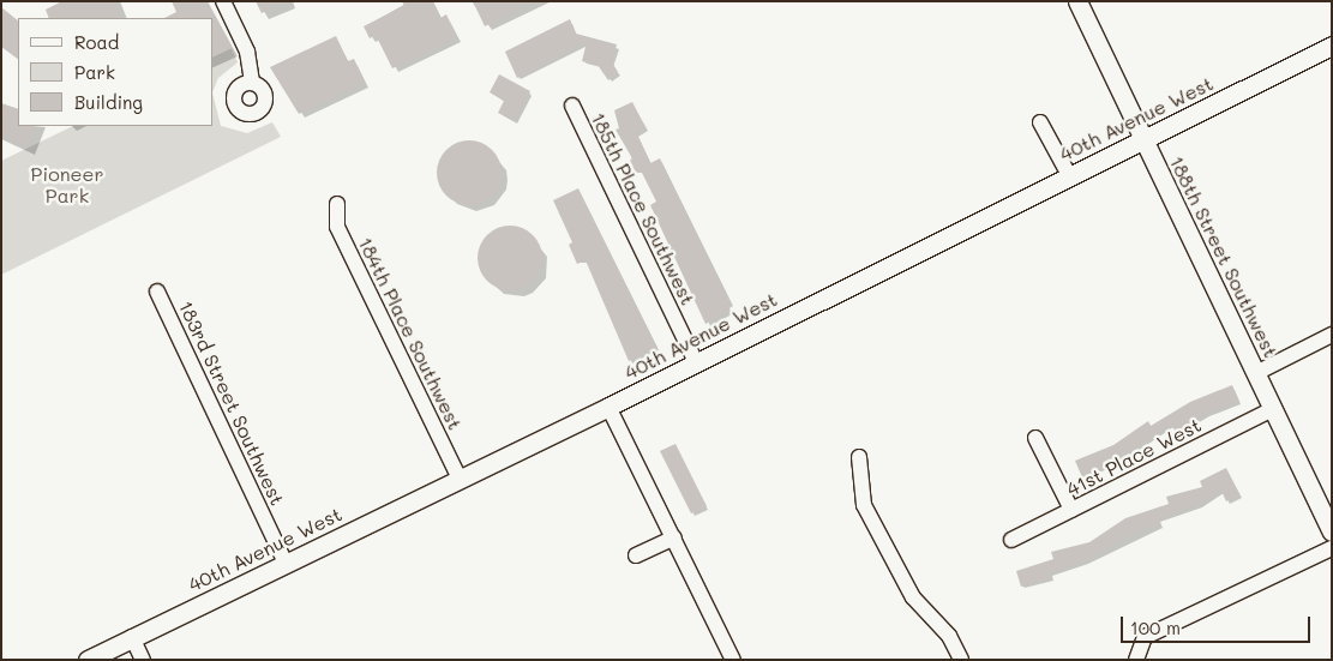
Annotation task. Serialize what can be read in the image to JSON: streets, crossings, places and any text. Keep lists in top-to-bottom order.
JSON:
{
  "streets": {
    "street": [
      "40th Avenue West",
      "185th Place Southwest",
      "188th Street Southwest",
      "184th Place Southwest",
      "183rd Street Southwest",
      "41st Place West"
    ]
  },
  "crossings": [
    ["40th Avenue West", "185th Place Southwest"],
    ["40th Avenue West", "188th Street Southwest"],
    ["40th Avenue West", "184th Place Southwest"],
    ["40th Avenue West", "183rd Street Southwest"],
    ["188th Street Southwest", "41st Place West"]
  ],
  "parks": ["Pioneer Park"],
  "legend": ["Road", "Park", "Building"],
  "scale_bar": "100 m"
}
